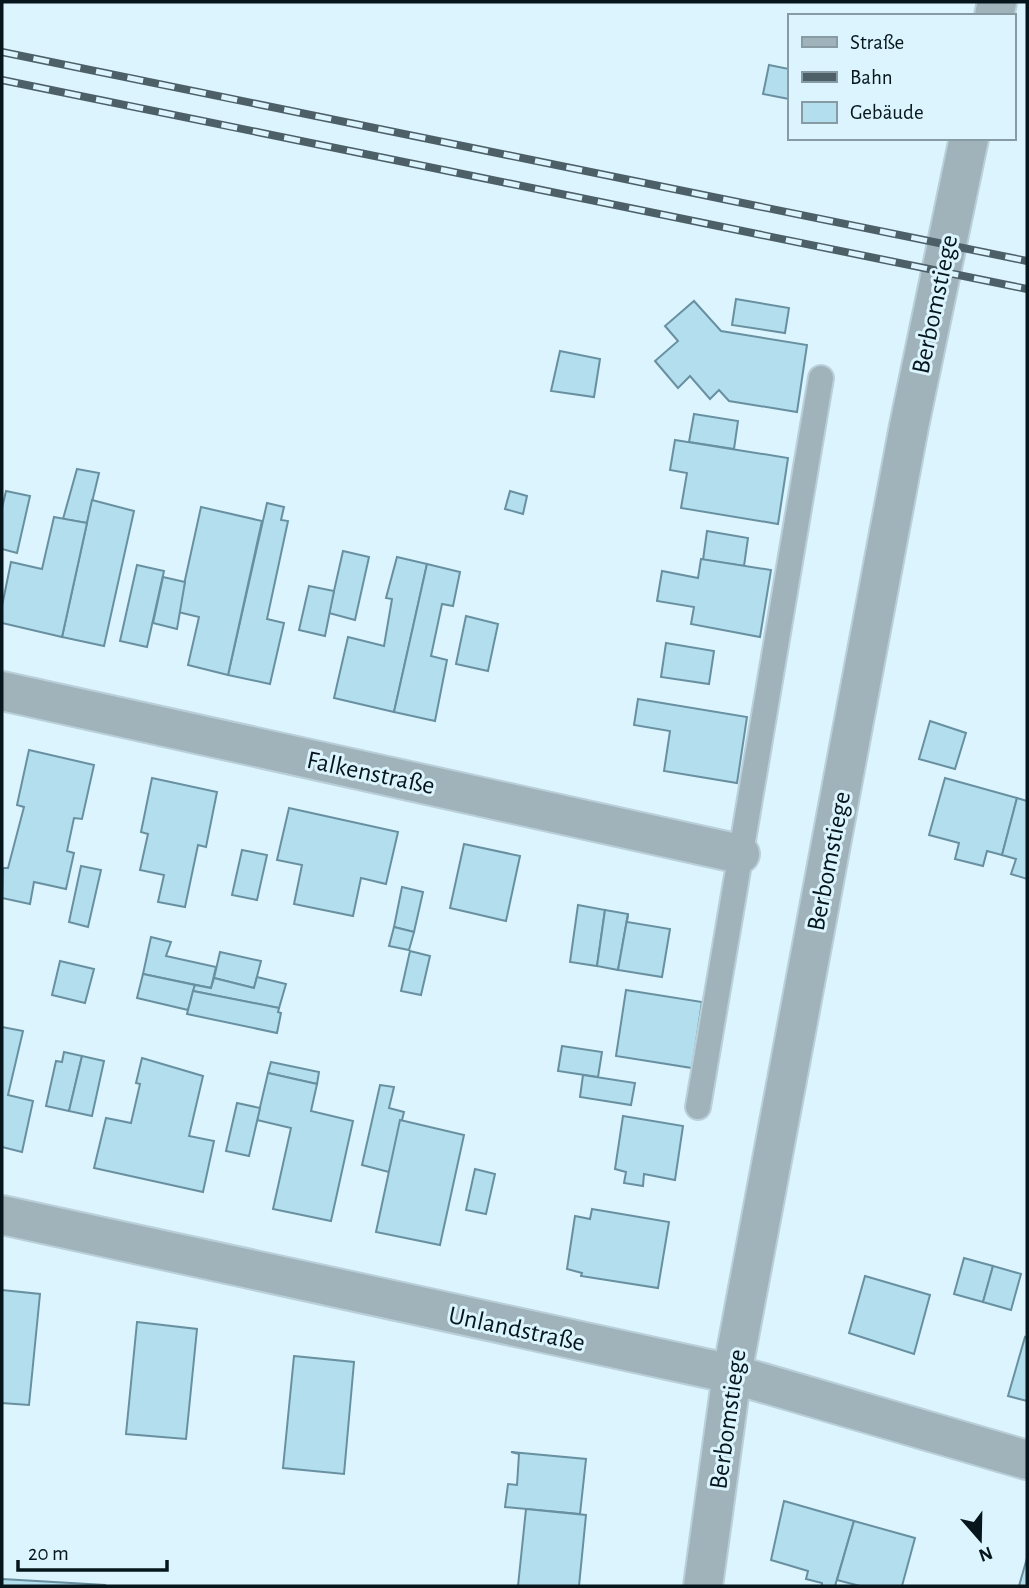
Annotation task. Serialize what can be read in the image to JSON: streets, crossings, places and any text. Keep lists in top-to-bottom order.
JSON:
{
  "streets": {
    "street": ["Berbomstiege", "Falkenstraße", "Unlandstraße"]
  },
  "crossings": [
    ["Berbomstiege", "Unlandstraße"]
  ],
  "legend": ["Straße", "Bahn", "Gebäude"],
  "scale_bar": "20 m",
  "north": "bottom"
}
